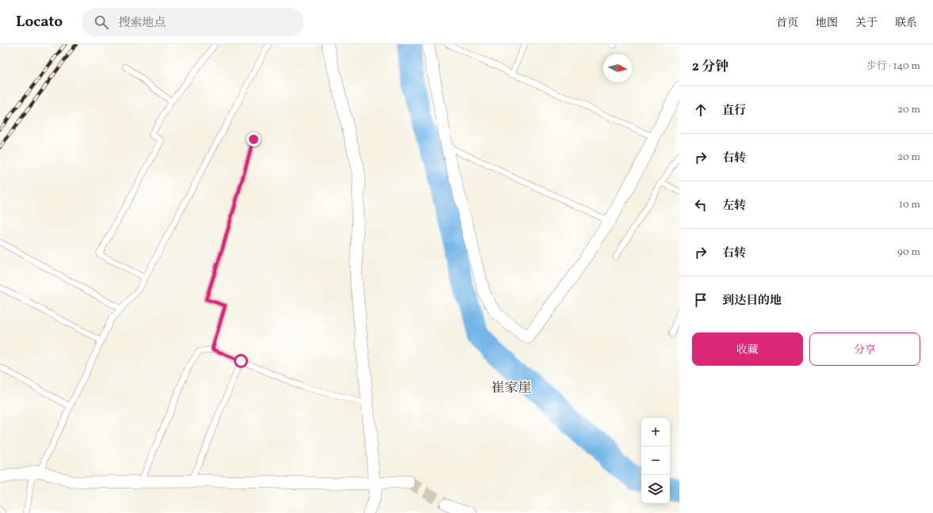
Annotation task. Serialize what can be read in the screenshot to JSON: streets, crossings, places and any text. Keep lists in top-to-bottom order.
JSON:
{
  "districts": ["崔家崖"],
  "north": "right",
  "page": {
    "header": "Locato",
    "search": "搜索地点",
    "nav": [
      "首页",
      "地图",
      "关于",
      "联系"
    ],
    "heading": ["2 分钟", "步行 · 140 m"],
    "list": [
      ["直行", "20 m"],
      ["右转", "20 m"],
      ["左转", "10 m"],
      ["右转", "90 m"],
      "到达目的地"
    ],
    "buttons": ["收藏", "分享"],
    "map_buttons": ["+", "−"]
  }
}
